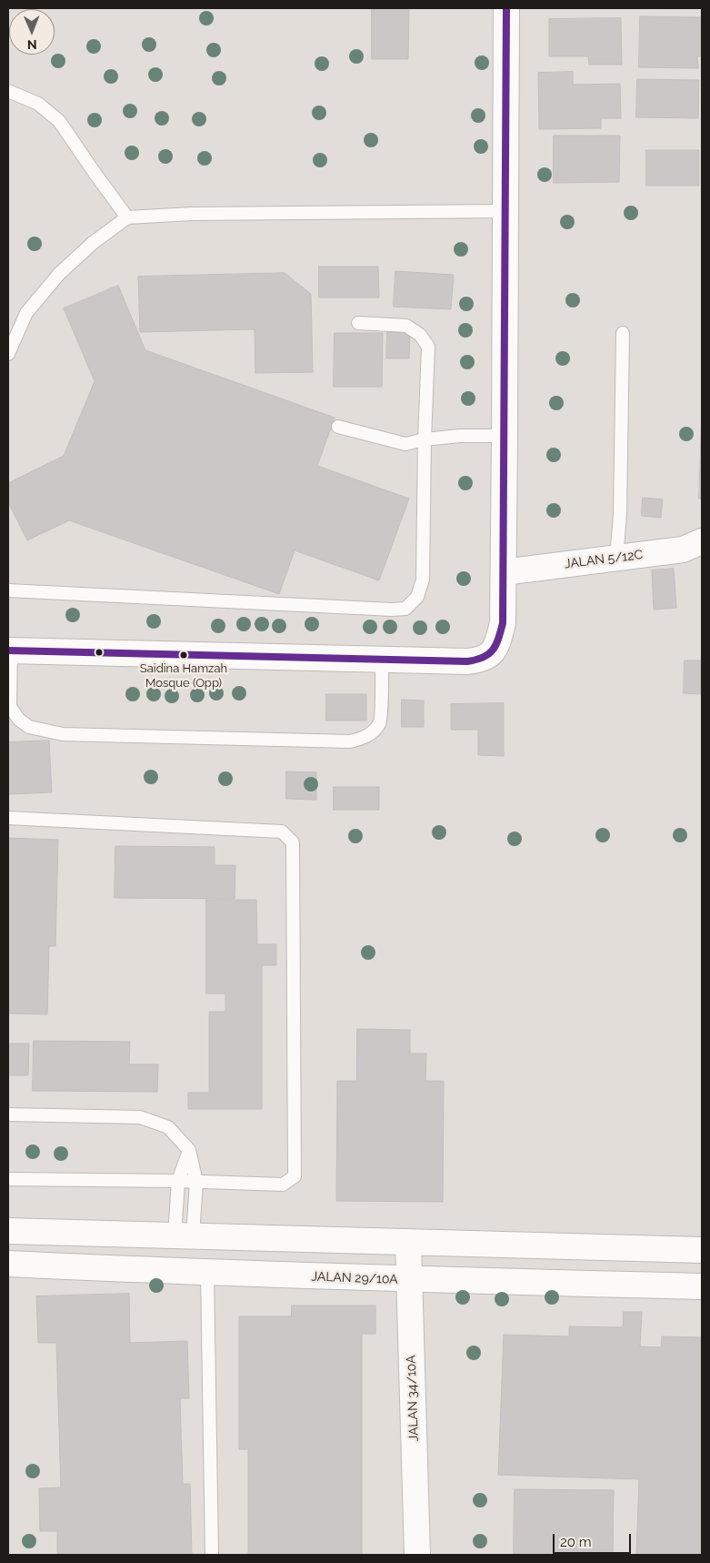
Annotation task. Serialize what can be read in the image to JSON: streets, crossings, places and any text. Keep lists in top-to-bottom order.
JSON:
{
  "streets": {
    "street": ["JALAN 5/12C", "JALAN 29/10A", "JALAN 34/10A"]
  },
  "crossings": [
    ["JALAN 29/10A", "JALAN 34/10A"]
  ],
  "places": ["Saidina Hamzah Mosque (Opp)"],
  "scale_bar": "20 m",
  "north": "bottom"
}
